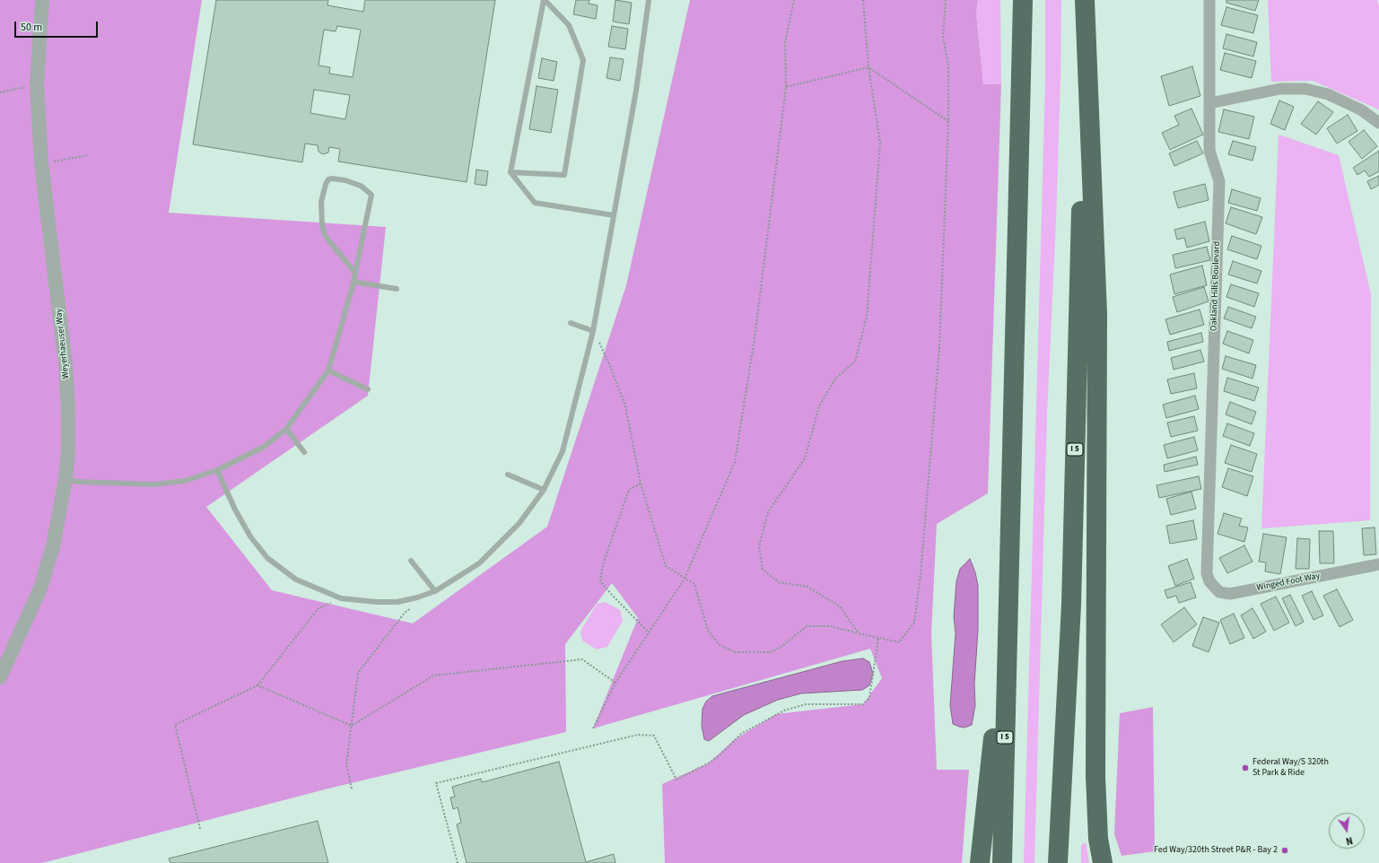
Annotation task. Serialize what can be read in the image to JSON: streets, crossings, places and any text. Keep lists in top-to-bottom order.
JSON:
{
  "streets": {
    "highway": ["I 5"],
    "street": ["Oakland Hills Boulevard", "Weyerhaeuser Way", "Winged Foot Way"]
  },
  "crossings": [
    ["Oakland Hills Boulevard", "Winged Foot Way"]
  ],
  "places": ["Federal Way/S 320th St Park & Ride", "Fed Way/320th Street P&R - Bay 2"],
  "scale_bar": "50 m",
  "north": "bottom"
}
